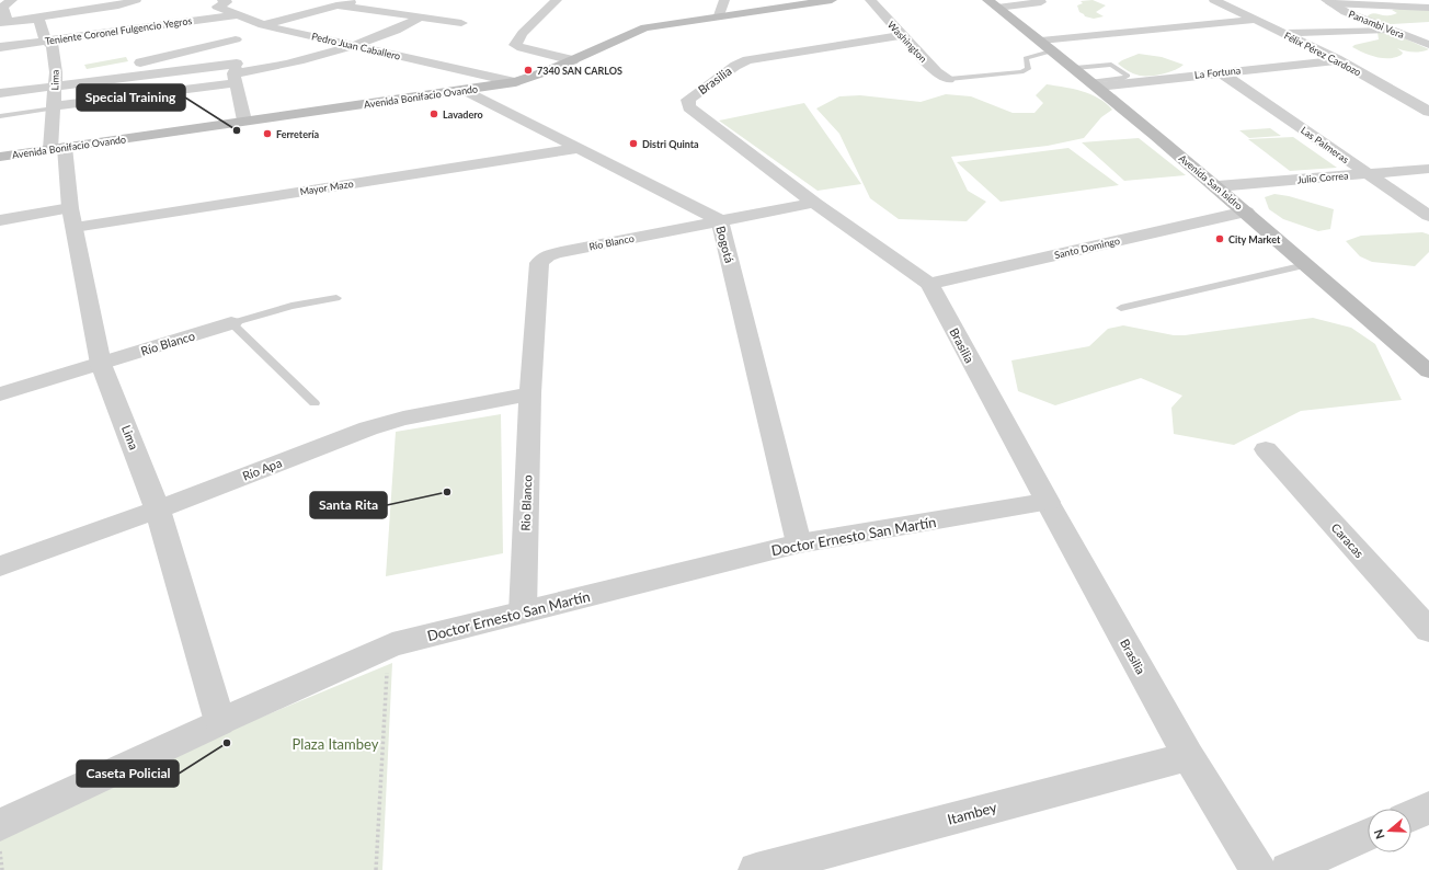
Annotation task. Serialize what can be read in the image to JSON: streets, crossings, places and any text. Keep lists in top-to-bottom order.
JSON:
{
  "streets": {
    "main road": ["Avenida Bonifacio Ovando", "Avenida San Isidro"],
    "street": [
      "Panambi Vera",
      "Teniente Coronel Fulgencio Yegros",
      "Washington",
      "Pedro Juan Caballero",
      "Félix Pérez Cardozo",
      "La Fortuna",
      "Lima",
      "Brasilia",
      "Las Palmeras",
      "Julio Correa",
      "Mayor Mazo",
      "Río Blanco",
      "Bogotá",
      "Santo Domingo",
      "Río Apa",
      "Rio Blanco",
      "Doctor Ernesto San Martín",
      "Caracas",
      "Itambey"
    ]
  },
  "crossings": [
    ["Teniente Coronel Fulgencio Yegros", "Pedro Juan Caballero"],
    ["Teniente Coronel Fulgencio Yegros", "Lima"],
    ["Washington", "Brasilia"],
    ["Pedro Juan Caballero", "Avenida Bonifacio Ovando"],
    ["Félix Pérez Cardozo", "La Fortuna"],
    ["La Fortuna", "Las Palmeras"],
    ["La Fortuna", "Avenida San Isidro"],
    ["Lima", "Avenida Bonifacio Ovando"],
    ["Lima", "Mayor Mazo"],
    ["Lima", "Río Blanco"],
    ["Lima", "Río Apa"],
    ["Lima", "Doctor Ernesto San Martín"],
    ["Brasilia", "Río Blanco"],
    ["Brasilia", "Santo Domingo"],
    ["Brasilia", "Doctor Ernesto San Martín"],
    ["Brasilia", "Itambey"],
    ["Avenida Bonifacio Ovando", "Bogotá"],
    ["Las Palmeras", "Julio Correa"],
    ["Julio Correa", "Avenida San Isidro"],
    ["Avenida San Isidro", "Santo Domingo"],
    ["Mayor Mazo", "Bogotá"],
    ["Río Blanco", "Bogotá"],
    ["Río Blanco", "Río Apa"],
    ["Río Blanco", "Rio Blanco"],
    ["Bogotá", "Doctor Ernesto San Martín"],
    ["Río Apa", "Rio Blanco"],
    ["Rio Blanco", "Doctor Ernesto San Martín"]
  ],
  "parks": ["Plaza Itambey"],
  "places": [
    "7340 SAN CARLOS",
    "Lavadero",
    "Special Training",
    "Ferretería",
    "Distri Quinta",
    "City Market",
    "Santa Rita",
    "Caseta Policial"
  ],
  "north": "left"
}
